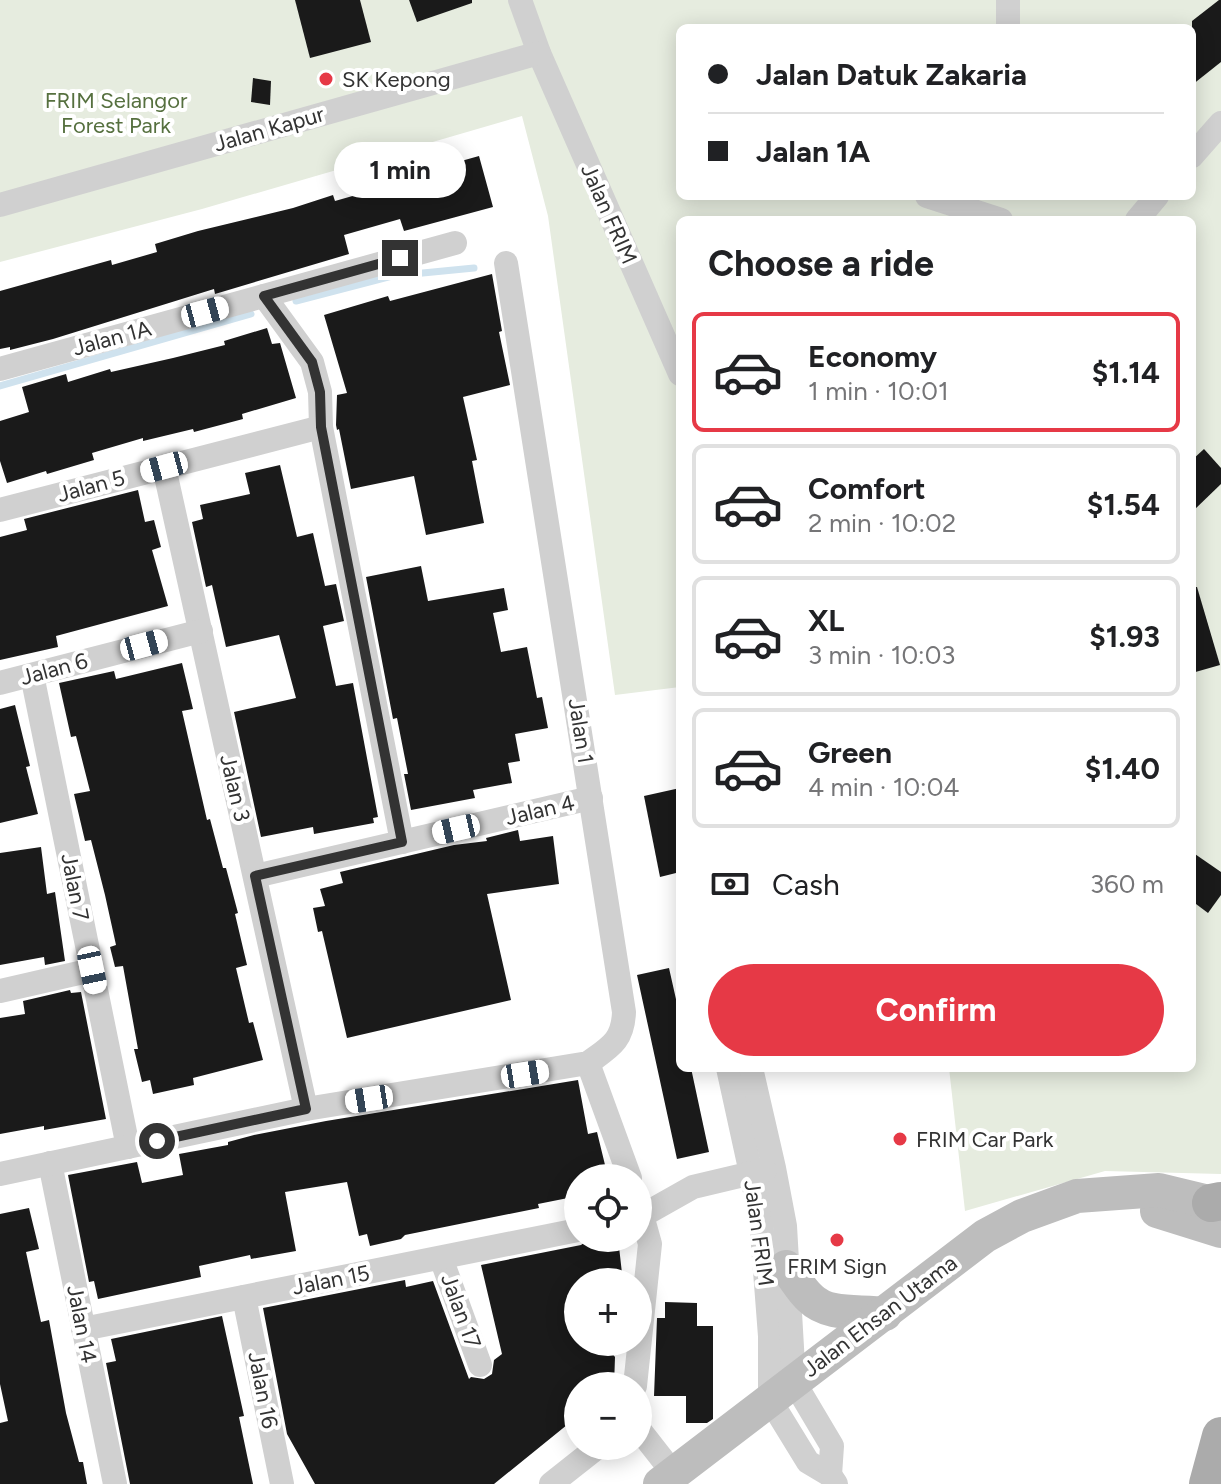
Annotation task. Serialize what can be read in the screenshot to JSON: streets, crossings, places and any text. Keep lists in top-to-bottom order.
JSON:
{
  "streets": {
    "street": [
      "Jalan Kapur",
      "Jalan FRIM",
      "Jalan 1A",
      "Jalan 5",
      "Jalan 6",
      "Jalan 1",
      "Jalan 3",
      "Jalan 4",
      "Jalan 7",
      "Jalan 15",
      "Jalan 17",
      "Jalan Ehsan Utama",
      "Jalan 14",
      "Jalan 16"
    ]
  },
  "crossings": [
    ["Jalan Kapur", "Jalan FRIM"],
    ["Jalan FRIM", "Jalan Ehsan Utama"],
    ["Jalan 5", "Jalan 3"],
    ["Jalan 6", "Jalan 3"],
    ["Jalan 6", "Jalan 7"],
    ["Jalan 1", "Jalan 4"],
    ["Jalan 3", "Jalan 4"],
    ["Jalan 15", "Jalan 17"],
    ["Jalan 15", "Jalan 14"],
    ["Jalan 15", "Jalan 16"]
  ],
  "parks": ["FRIM Selangor Forest Park"],
  "places": ["SK Kepong", "FRIM Car Park", "FRIM Sign"],
  "page": {
    "banner": ["Jalan Datuk Zakaria", "Jalan 1A"],
    "bubble": "1 min",
    "heading": "Choose a ride",
    "list": [
      {
        "name": "Economy",
        "note": "1 min · 10:01",
        "value": "$1.14"
      },
      {
        "name": "Comfort",
        "note": "2 min · 10:02",
        "value": "$1.54"
      },
      {
        "name": "XL",
        "note": "3 min · 10:03",
        "value": "$1.93"
      },
      {
        "name": "Green",
        "note": "4 min · 10:04",
        "value": "$1.40"
      }
    ],
    "pay": ["Cash", "360 m"],
    "buttons": "Confirm",
    "map_buttons": ["+", "−"]
  }
}
